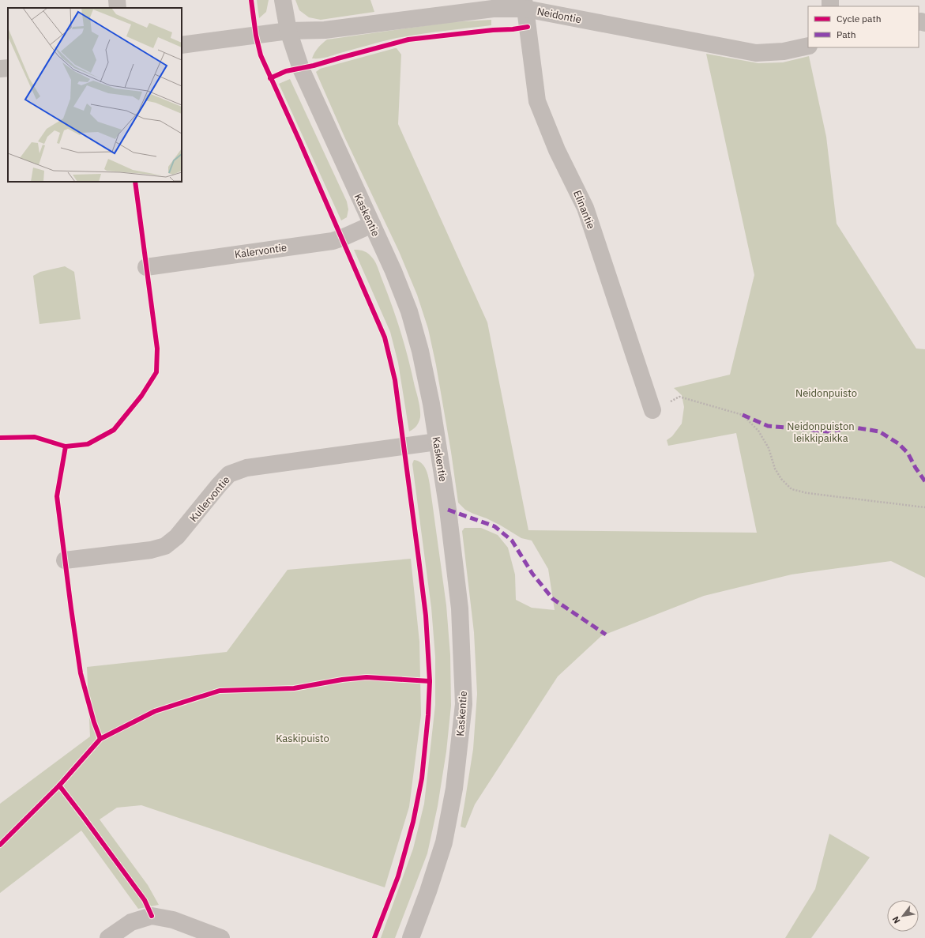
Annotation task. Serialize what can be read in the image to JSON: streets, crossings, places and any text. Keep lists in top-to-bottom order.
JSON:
{
  "streets": {
    "street": [
      "Neidontie",
      "Elinantie",
      "Kaskentie",
      "Kalervontie",
      "Kullervontie"
    ]
  },
  "crossings": [
    ["Neidontie", "Elinantie"],
    ["Neidontie", "Kaskentie"],
    ["Kaskentie", "Kalervontie"],
    ["Kaskentie", "Kullervontie"]
  ],
  "parks": ["Neidonpuisto", "Neidonpuiston leikkipaikka", "Kaskipuisto"],
  "legend": ["Cycle path", "Path"],
  "north": "bottom left"
}
